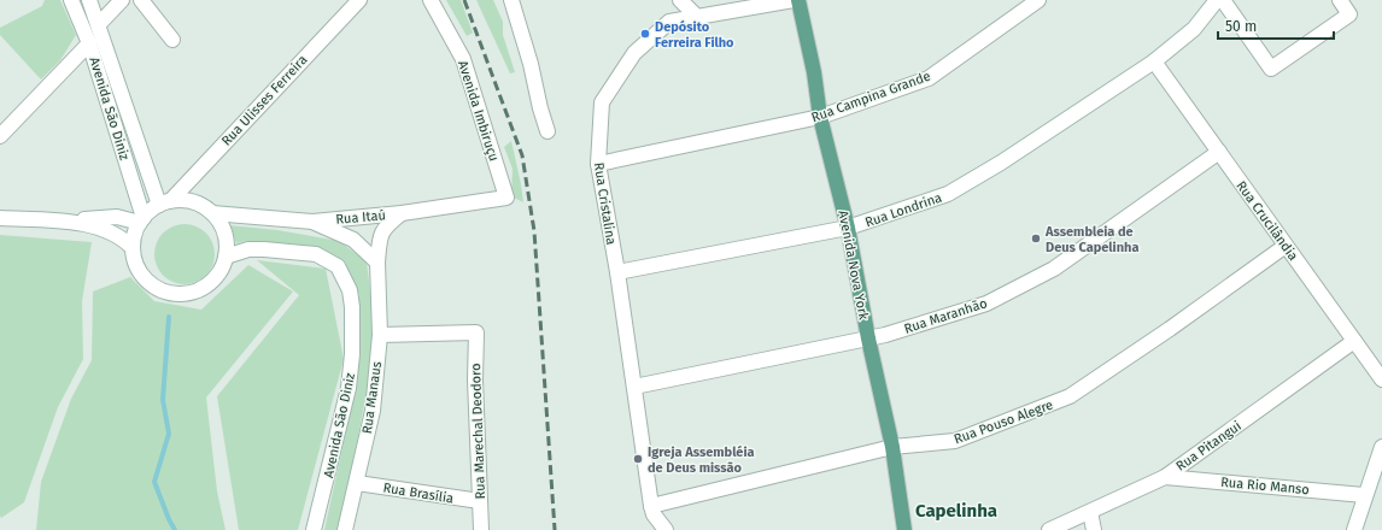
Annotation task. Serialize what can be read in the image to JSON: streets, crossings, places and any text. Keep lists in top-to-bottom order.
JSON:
{
  "streets": {
    "main road": ["Avenida Nova York"],
    "street": [
      "Rua Campina Grande",
      "Rua Ulisses Ferreira",
      "Avenida São Diniz",
      "Avenida Imbiruçu",
      "Rua Cristalina",
      "Rua Londrina",
      "Rua Itaú",
      "Rua Crucilândia",
      "Rua Maranhão",
      "Rua Manaus",
      "Rua Pouso Alegre",
      "Rua Marechal Deodoro",
      "Rua Pitangui",
      "Rua Rio Manso",
      "Rua Brasília"
    ]
  },
  "crossings": [
    ["Rua Campina Grande", "Rua Cristalina"],
    ["Rua Campina Grande", "Avenida Nova York"],
    ["Rua Ulisses Ferreira", "Avenida São Diniz"],
    ["Rua Ulisses Ferreira", "Rua Itaú"],
    ["Avenida São Diniz", "Rua Itaú"],
    ["Avenida Imbiruçu", "Rua Itaú"],
    ["Rua Cristalina", "Rua Londrina"],
    ["Rua Cristalina", "Rua Maranhão"],
    ["Rua Cristalina", "Rua Pouso Alegre"],
    ["Rua Londrina", "Rua Crucilândia"],
    ["Rua Londrina", "Avenida Nova York"],
    ["Rua Itaú", "Rua Manaus"],
    ["Rua Crucilândia", "Rua Maranhão"],
    ["Rua Crucilândia", "Rua Pouso Alegre"],
    ["Rua Crucilândia", "Rua Pitangui"],
    ["Avenida Nova York", "Rua Maranhão"],
    ["Avenida Nova York", "Rua Pouso Alegre"],
    ["Rua Manaus", "Rua Marechal Deodoro"],
    ["Rua Manaus", "Rua Brasília"],
    ["Rua Marechal Deodoro", "Rua Brasília"],
    ["Rua Pitangui", "Rua Rio Manso"]
  ],
  "districts": ["Capelinha"],
  "places": ["Depósito Ferreira Filho", "Assembleia de Deus Capelinha", "Igreja Assembléia de Deus missão"],
  "scale_bar": "50 m"
}
